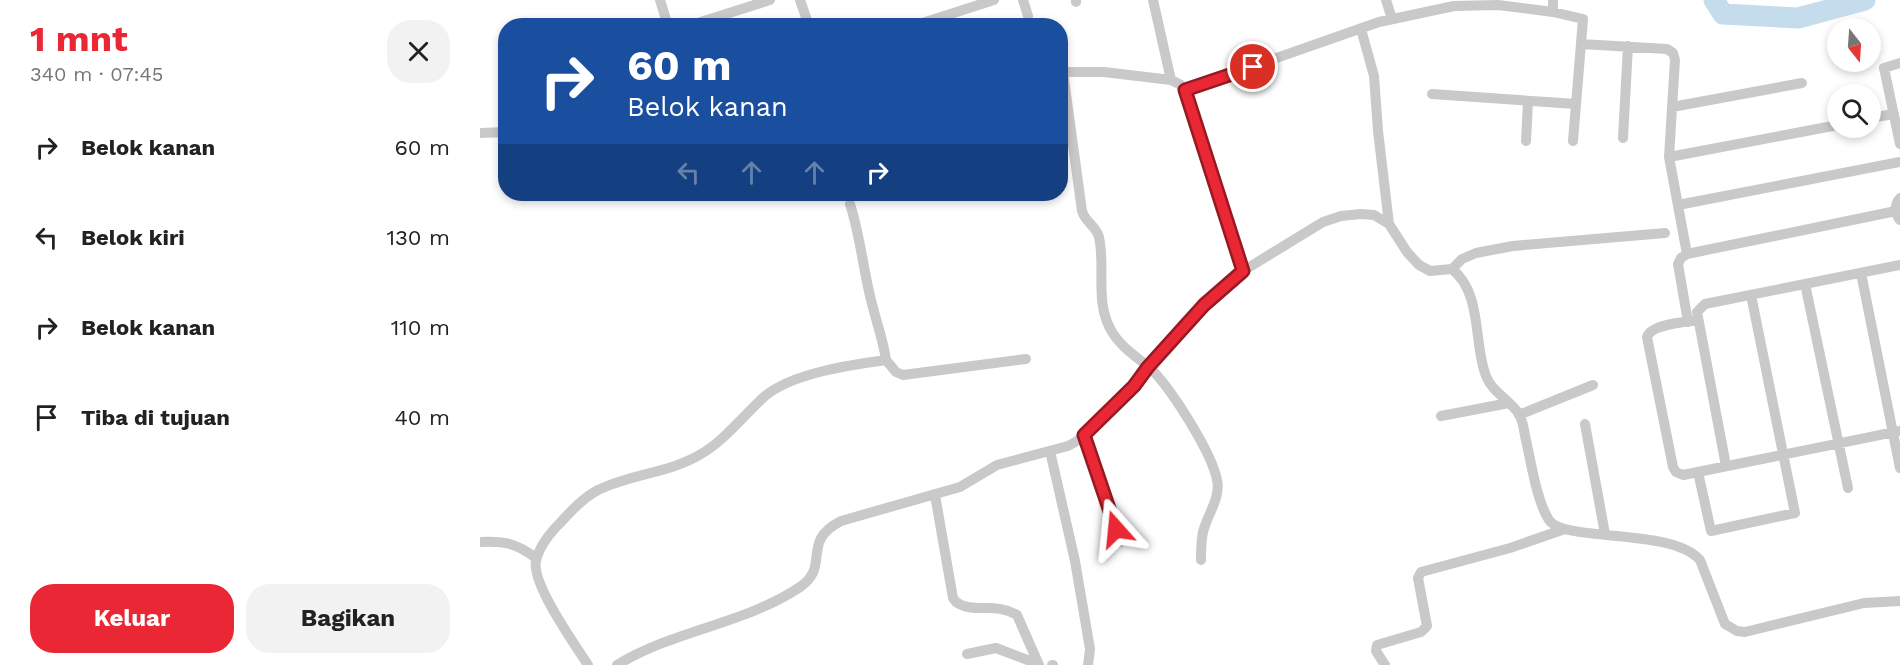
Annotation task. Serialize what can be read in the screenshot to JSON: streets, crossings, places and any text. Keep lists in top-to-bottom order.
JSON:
{
  "north": "bottom",
  "page": {
    "heading": ["1 mnt", "340 m · 07:45"],
    "turn": ["60 m", "Belok kanan"],
    "list": [
      {
        "name": "Belok kanan",
        "value": "60 m"
      },
      {
        "name": "Belok kiri",
        "value": "130 m"
      },
      {
        "name": "Belok kanan",
        "value": "110 m"
      },
      {
        "name": "Tiba di tujuan",
        "value": "40 m"
      }
    ],
    "buttons": ["Keluar", "Bagikan"]
  }
}
